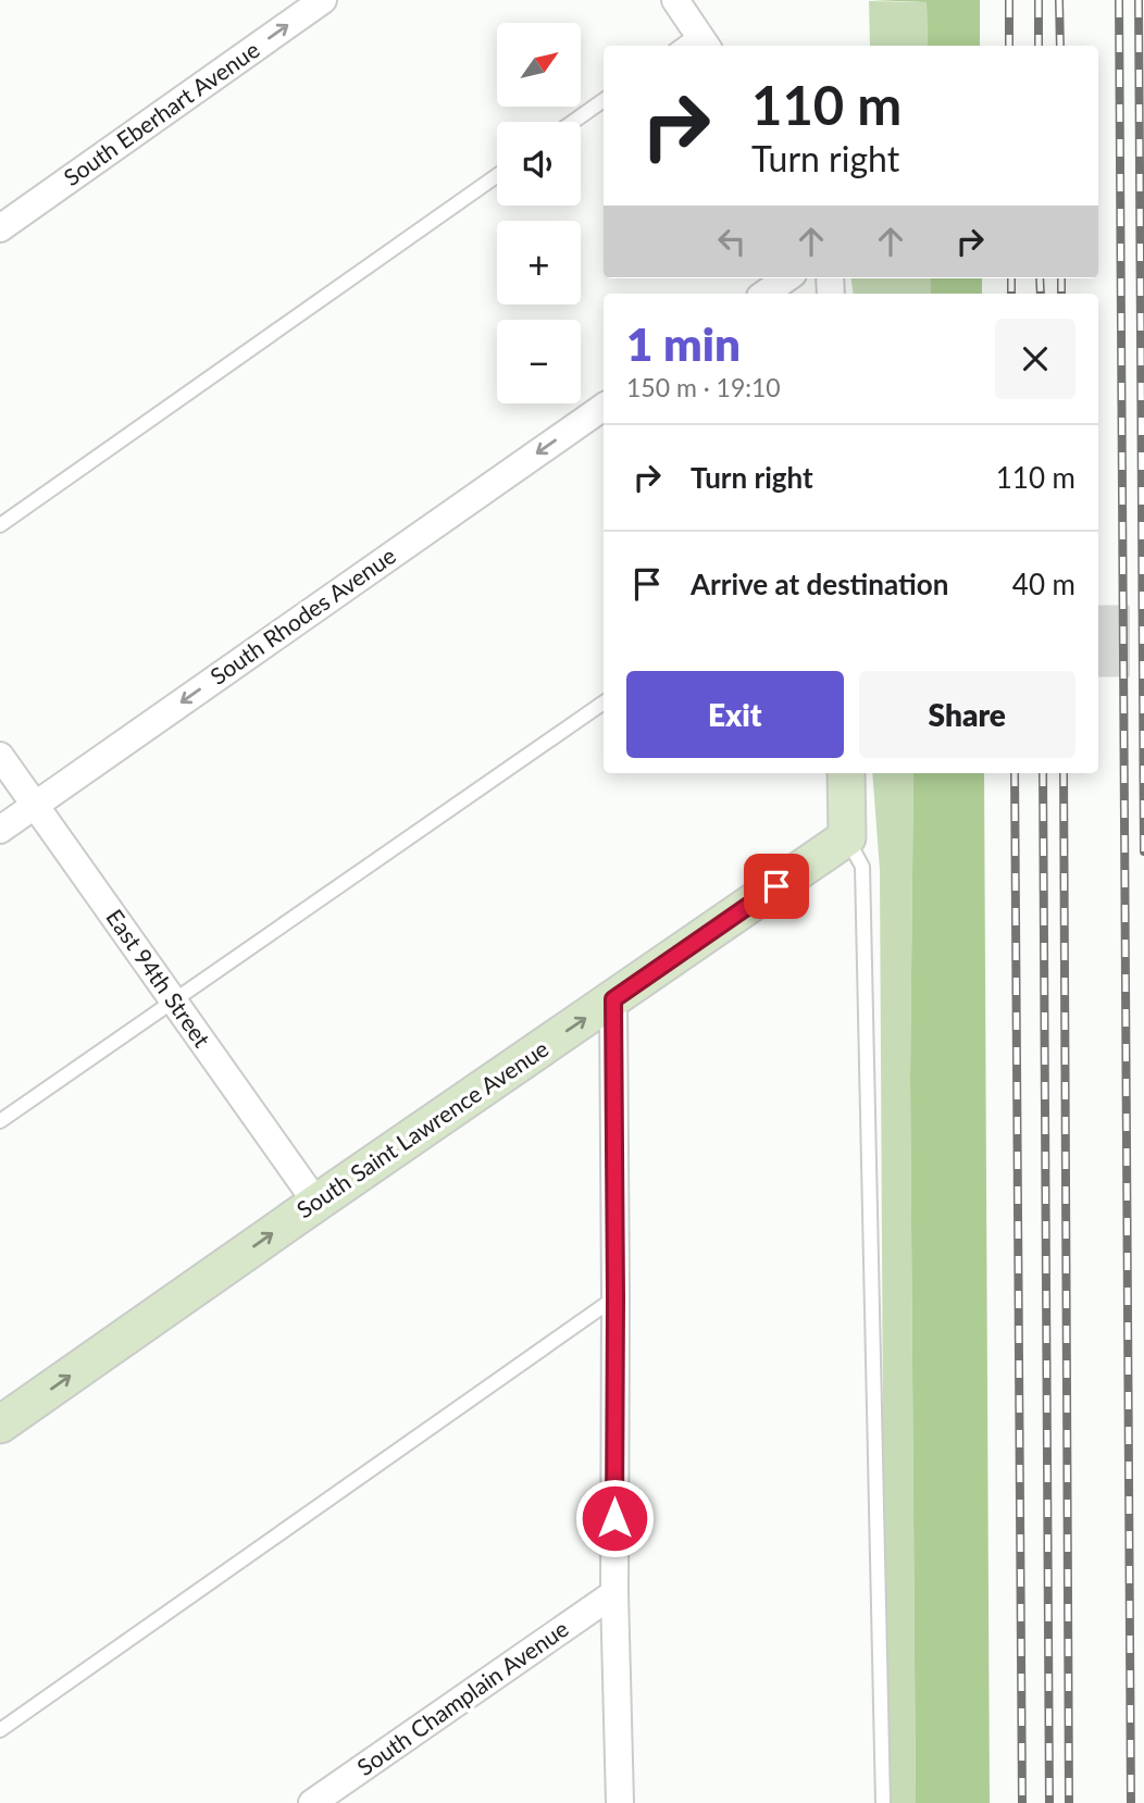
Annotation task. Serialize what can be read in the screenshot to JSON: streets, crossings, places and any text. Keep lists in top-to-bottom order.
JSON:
{
  "streets": {
    "street": [
      "South Eberhart Avenue",
      "South Rhodes Avenue",
      "East 94th Street",
      "South Saint Lawrence Avenue",
      "South Champlain Avenue"
    ]
  },
  "crossings": [
    ["South Rhodes Avenue", "East 94th Street"],
    ["East 94th Street", "South Saint Lawrence Avenue"]
  ],
  "one_way": ["South Eberhart Avenue", "South Rhodes Avenue", "South Saint Lawrence Avenue"],
  "north": "top right",
  "page": {
    "map_buttons": ["+", "−"],
    "turn": ["110 m", "Turn right"],
    "heading": ["1 min", "150 m · 19:10"],
    "list": [
      {
        "name": "Turn right",
        "value": "110 m"
      },
      {
        "name": "Arrive at destination",
        "value": "40 m"
      }
    ],
    "buttons": ["Exit", "Share"]
  }
}
